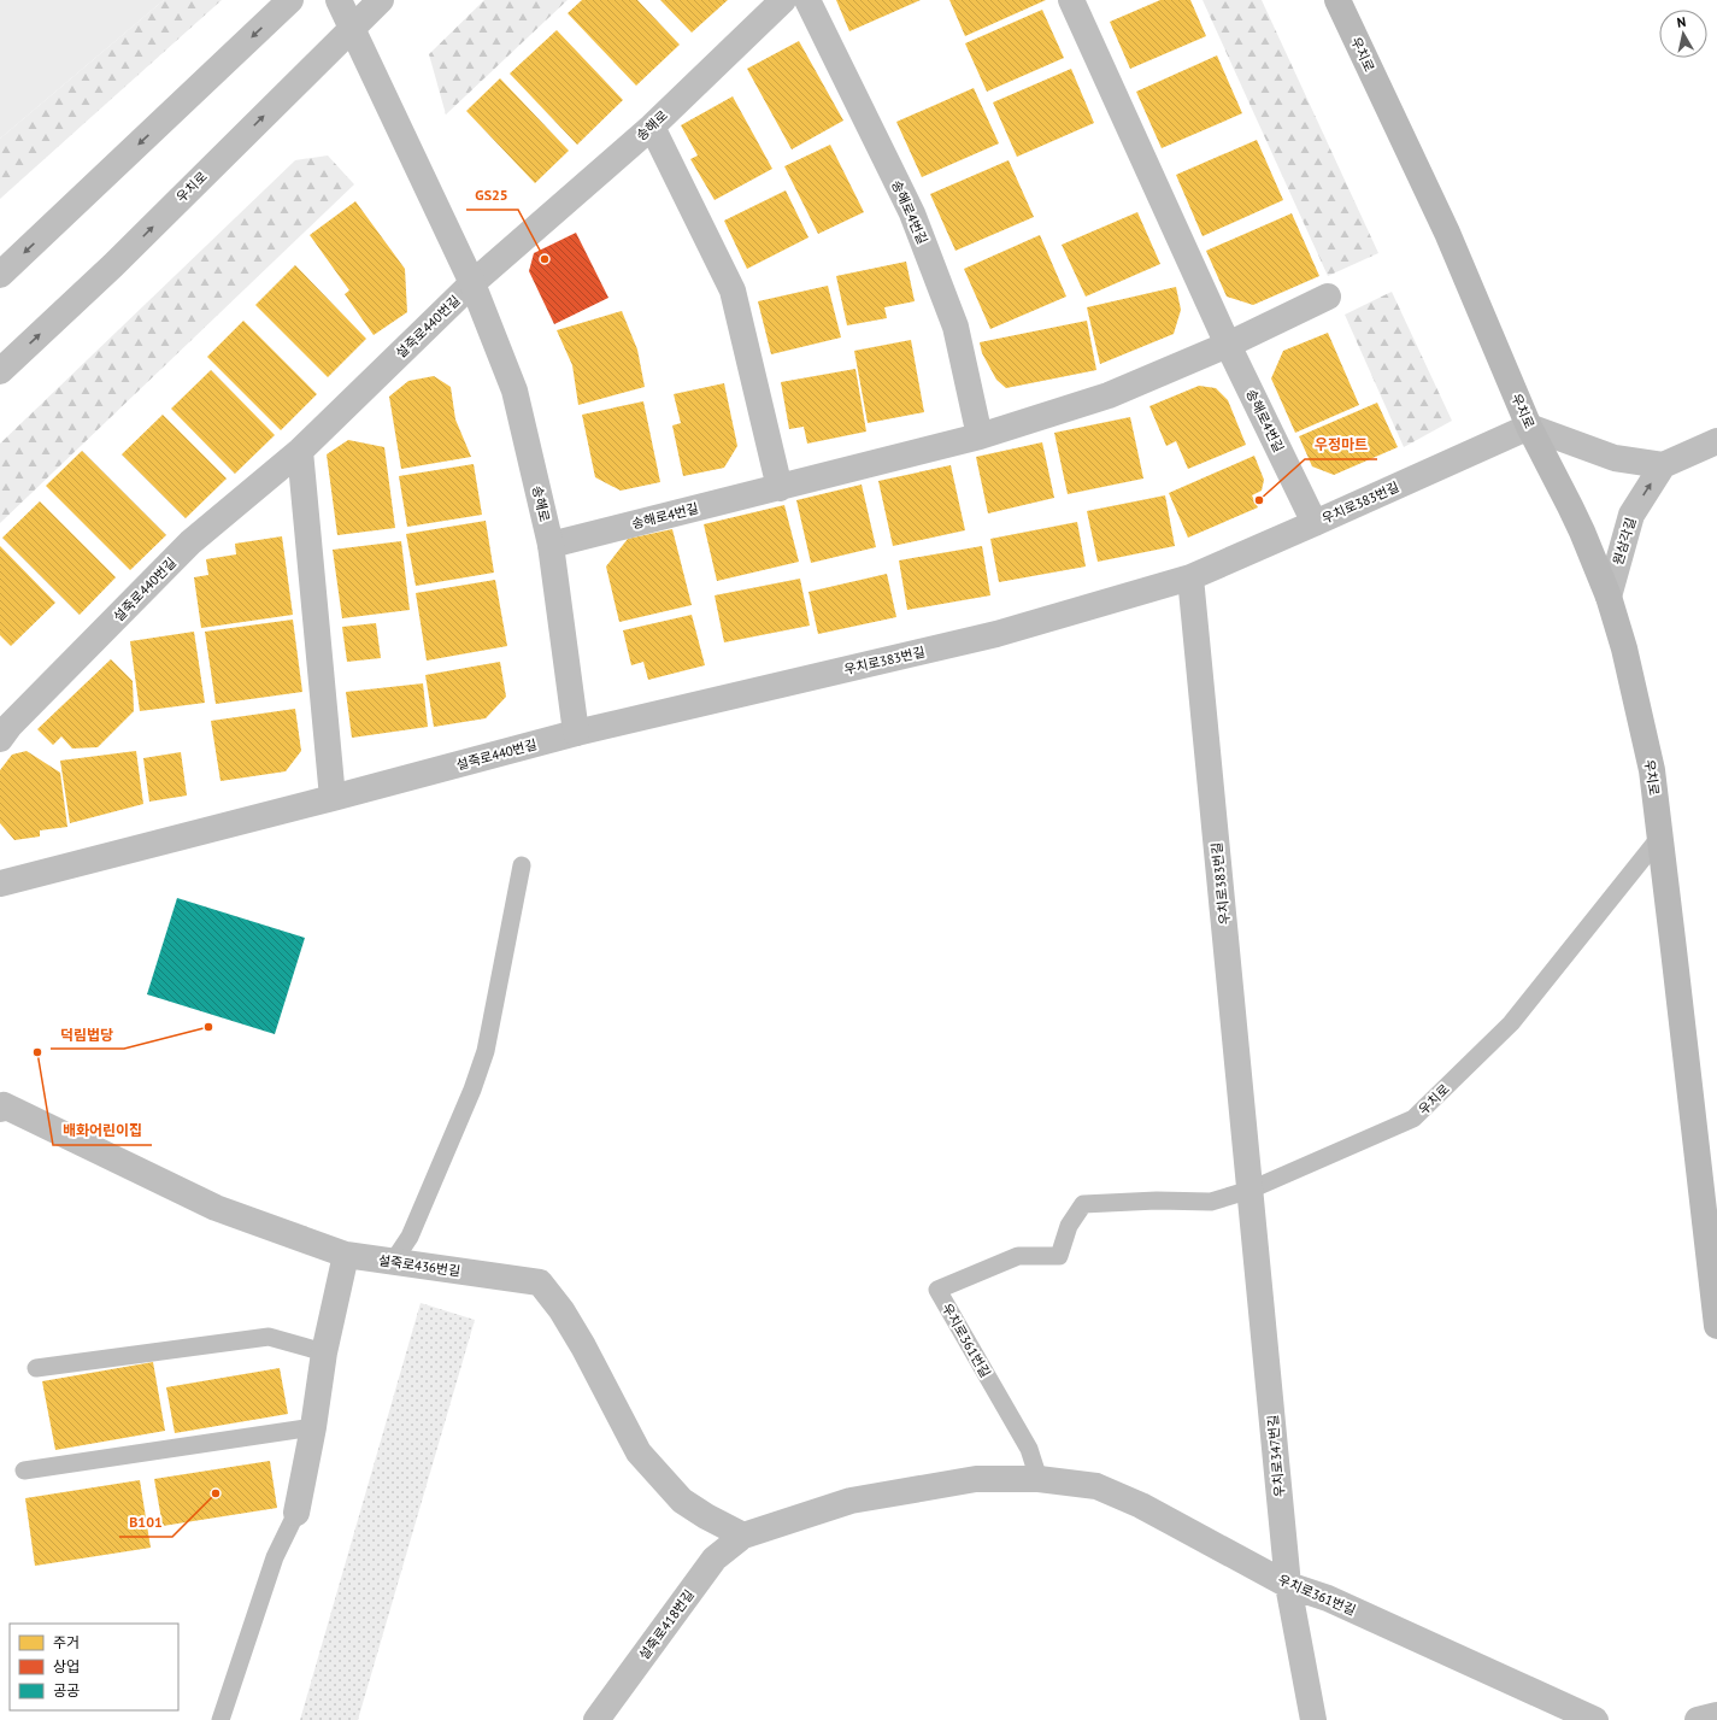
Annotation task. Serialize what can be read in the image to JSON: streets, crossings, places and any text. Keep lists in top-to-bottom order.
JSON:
{
  "streets": {
    "main road": ["우치로"],
    "street": [
      "송해로",
      "송해로4번길",
      "설죽로440번길",
      "우치로383번길",
      "원삼각길",
      "설죽로436번길",
      "우치로361번길",
      "우치로347번길",
      "설죽로418번길"
    ]
  },
  "crossings": [
    ["우치로", "송해로"],
    ["우치로", "우치로383번길"],
    ["우치로", "원삼각길"],
    ["우치로", "우치로361번길"],
    ["우치로", "우치로347번길"],
    ["송해로", "송해로4번길"],
    ["송해로", "설죽로440번길"],
    ["송해로", "우치로383번길"],
    ["송해로4번길", "우치로383번길"],
    ["설죽로440번길", "우치로383번길"],
    ["우치로383번길", "우치로347번길"],
    ["설죽로436번길", "우치로361번길"],
    ["설죽로436번길", "설죽로418번길"],
    ["우치로361번길", "우치로347번길"],
    ["우치로361번길", "설죽로418번길"]
  ],
  "one_way": ["원삼각길"],
  "places": [
    "GS25",
    "우정마트",
    "덕림법당",
    "배화어린이집",
    "B101"
  ],
  "legend": ["주거", "상업", "공공"],
  "north": "top"
}
